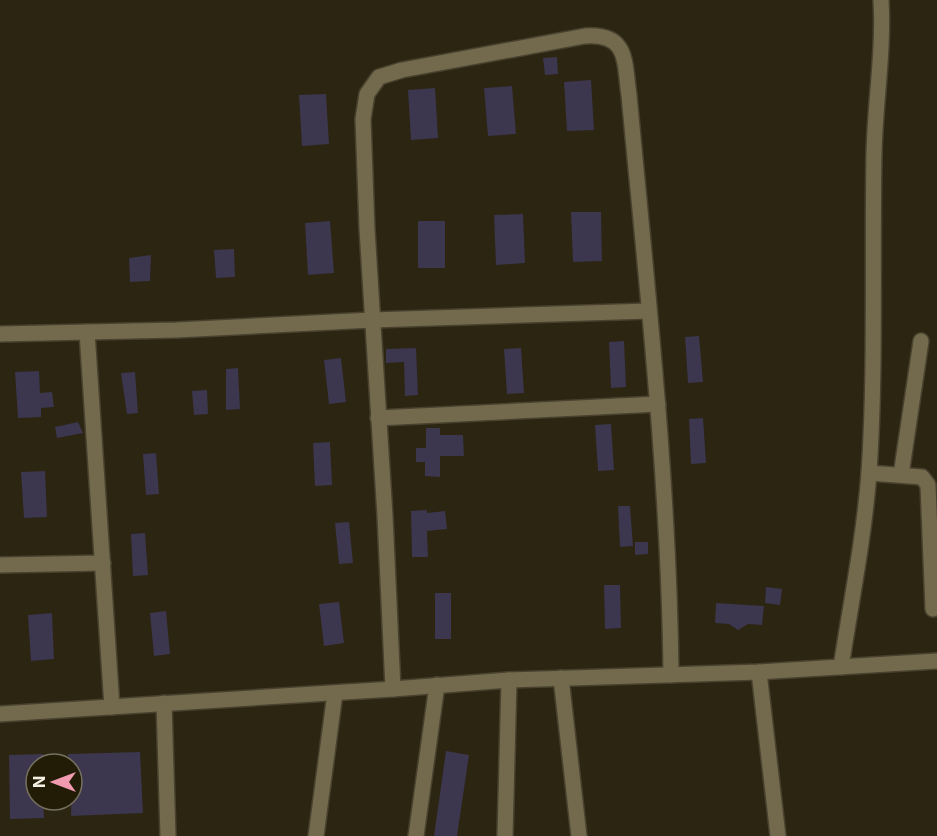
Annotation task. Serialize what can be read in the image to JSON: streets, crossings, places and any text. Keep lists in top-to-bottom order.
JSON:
{
  "north": "left"
}
